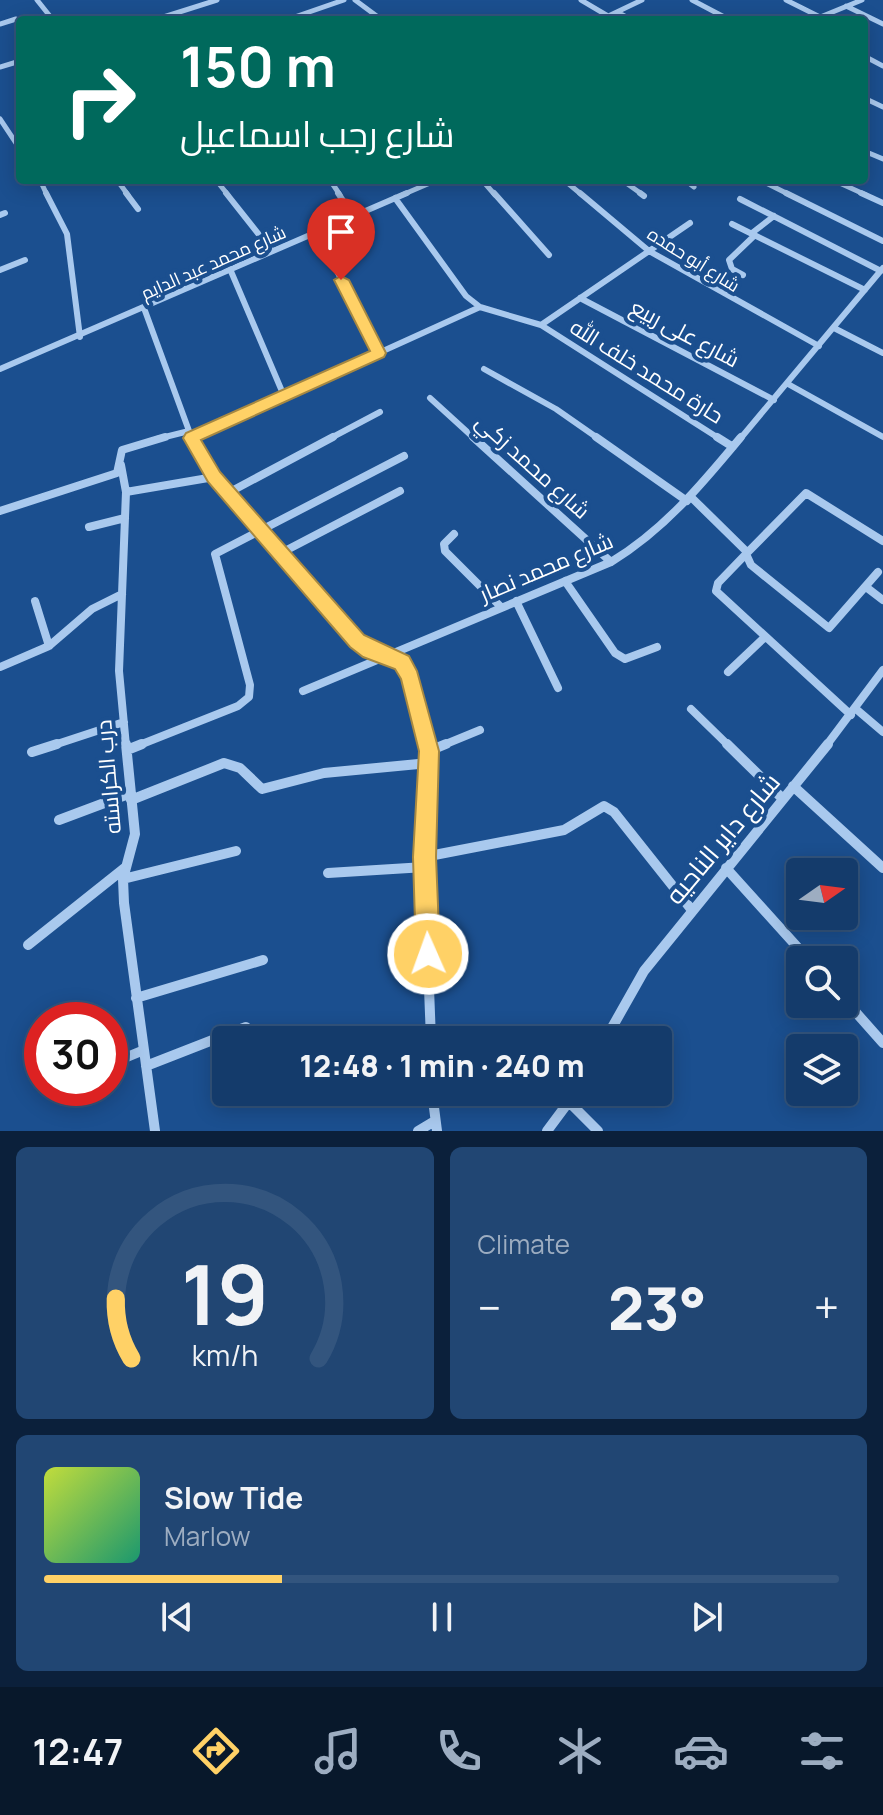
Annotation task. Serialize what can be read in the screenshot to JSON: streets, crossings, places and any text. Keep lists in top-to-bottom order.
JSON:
{
  "streets": {
    "street": [
      "شارع أبو حمده",
      "شارع محمد عبد الدايم",
      "شارع على ربيع",
      "حارة محمد خلف الله",
      "شارع محمد زكي",
      "شارع محمد نصار",
      "درب الكراسته",
      "شارع داير الناحيه"
    ]
  },
  "crossings": [
    ["شارع أبو حمده", "شارع محمد نصار"],
    ["شارع على ربيع", "شارع محمد نصار"],
    ["حارة محمد خلف الله", "شارع محمد نصار"],
    ["شارع محمد زكي", "شارع محمد نصار"]
  ],
  "north": "right",
  "page": {
    "turn": ["150 m", "شارع رجب اسماعيل"],
    "limit": "30",
    "trip": "12:48 · 1 min · 240 m",
    "tile": "Climate",
    "heat": ["−", "23°", "+"],
    "song": ["Slow Tide", "Marlow"],
    "tabs": "12:47",
    "gauge": ["19", "km/h"]
  }
}
